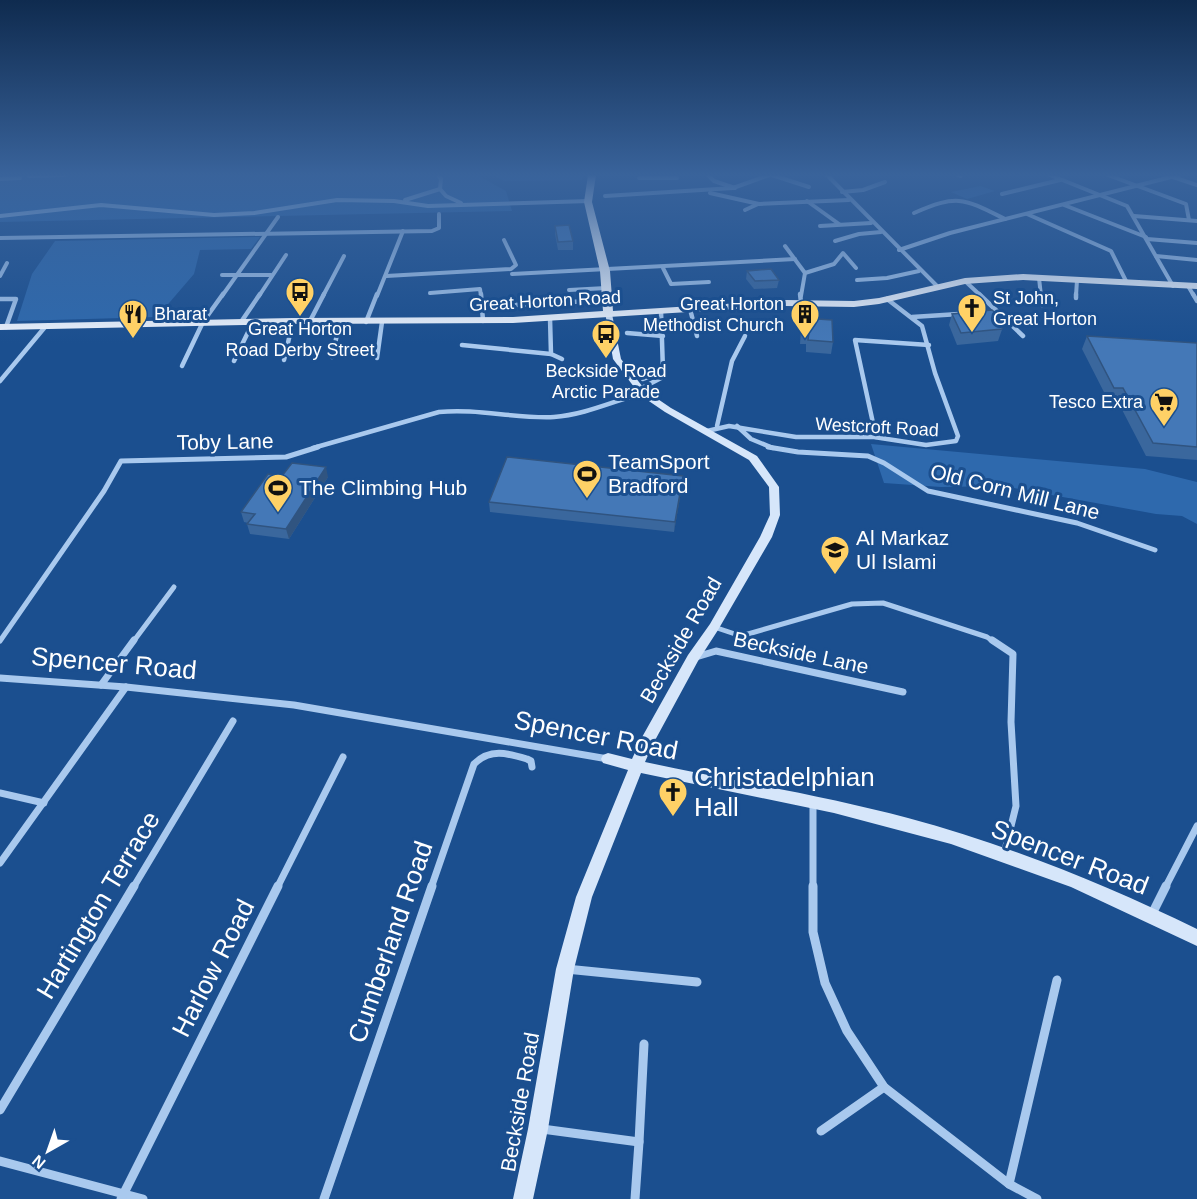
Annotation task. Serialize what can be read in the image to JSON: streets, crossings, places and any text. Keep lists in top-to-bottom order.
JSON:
{
  "streets": {
    "main road": ["Great Horton Road"],
    "street": [
      "Westcroft Road",
      "Toby Lane",
      "Old Corn Mill Lane",
      "Beckside Road",
      "Beckside Lane",
      "Spencer Road",
      "Hartington Terrace",
      "Cumberland Road",
      "Harlow Road"
    ]
  },
  "crossings": [
    ["Great Horton Road", "Westcroft Road"],
    ["Great Horton Road", "Beckside Road"],
    ["Westcroft Road", "Old Corn Mill Lane"],
    ["Westcroft Road", "Beckside Road"],
    ["Toby Lane", "Beckside Road"],
    ["Beckside Road", "Beckside Lane"],
    ["Beckside Road", "Spencer Road"],
    ["Beckside Lane", "Spencer Road"]
  ],
  "places": {
    "bus stop": ["Great Horton Road Derby Street", "Beckside Road Arctic Parade"],
    "church": ["St John, Great Horton", "Christadelphian Hall"],
    "restaurant": ["Bharat"],
    "building": ["Great Horton Methodist Church"],
    "supermarket": ["Tesco Extra"],
    "sports": ["TeamSport Bradford", "The Climbing Hub"],
    "school or university": ["Al Markaz Ul Islami"]
  },
  "north": "bottom left"
}
